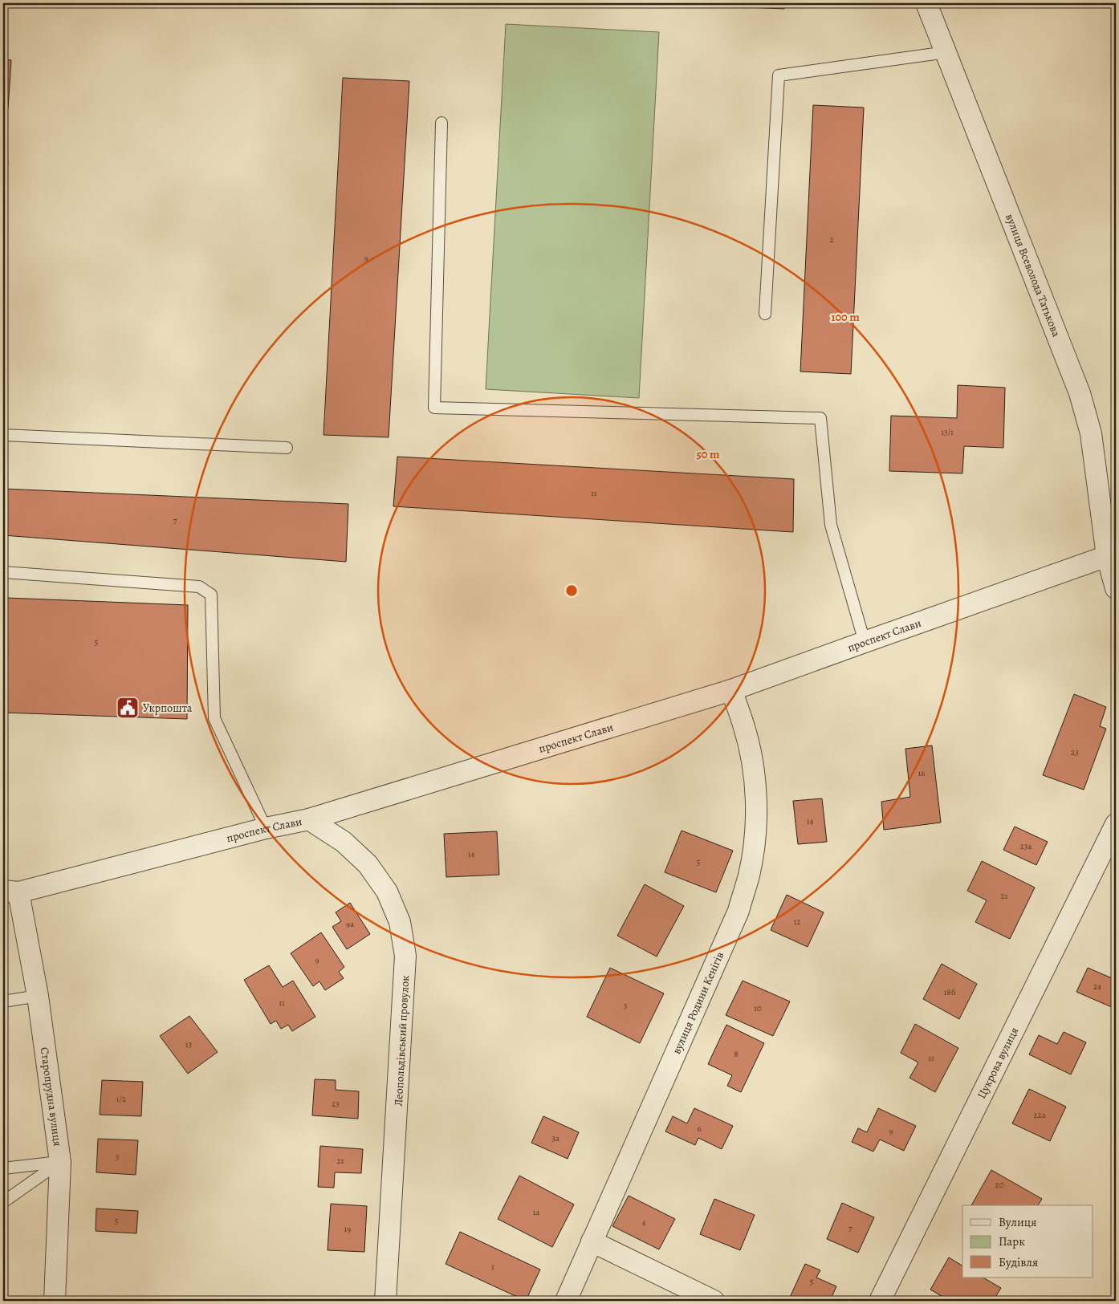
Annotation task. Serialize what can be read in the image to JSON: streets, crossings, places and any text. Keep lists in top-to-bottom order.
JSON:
{
  "streets": {
    "street": [
      "вулиця Всеволода Татькова",
      "проспект Слави",
      "вулиця Родини Кенігів",
      "Леопольдівський провулок",
      "Цукрова вулиця",
      "Старопрудна вулиця"
    ]
  },
  "crossings": [
    ["вулиця Всеволода Татькова", "проспект Слави"],
    ["проспект Слави", "вулиця Родини Кенігів"],
    ["проспект Слави", "Леопольдівський провулок"],
    ["проспект Слави", "Старопрудна вулиця"]
  ],
  "places": {
    "public building": ["Укрпошта"]
  },
  "house_numbers": [
    "2",
    "9",
    "13/1",
    "11",
    "7",
    "5",
    "23",
    "16",
    "14",
    "23а",
    "14",
    "5",
    "21",
    "12",
    "9а",
    "9",
    "24",
    "18б",
    "11",
    "3",
    "10",
    "13",
    "8",
    "11",
    "1/2",
    "23",
    "22а",
    "6",
    "9",
    "3а",
    "3",
    "21",
    "20",
    "1а",
    "5",
    "4",
    "7",
    "19",
    "1",
    "5"
  ],
  "legend": ["Вулиця", "Парк", "Будівля"],
  "rings": ["100 m", "50 m"]
}
